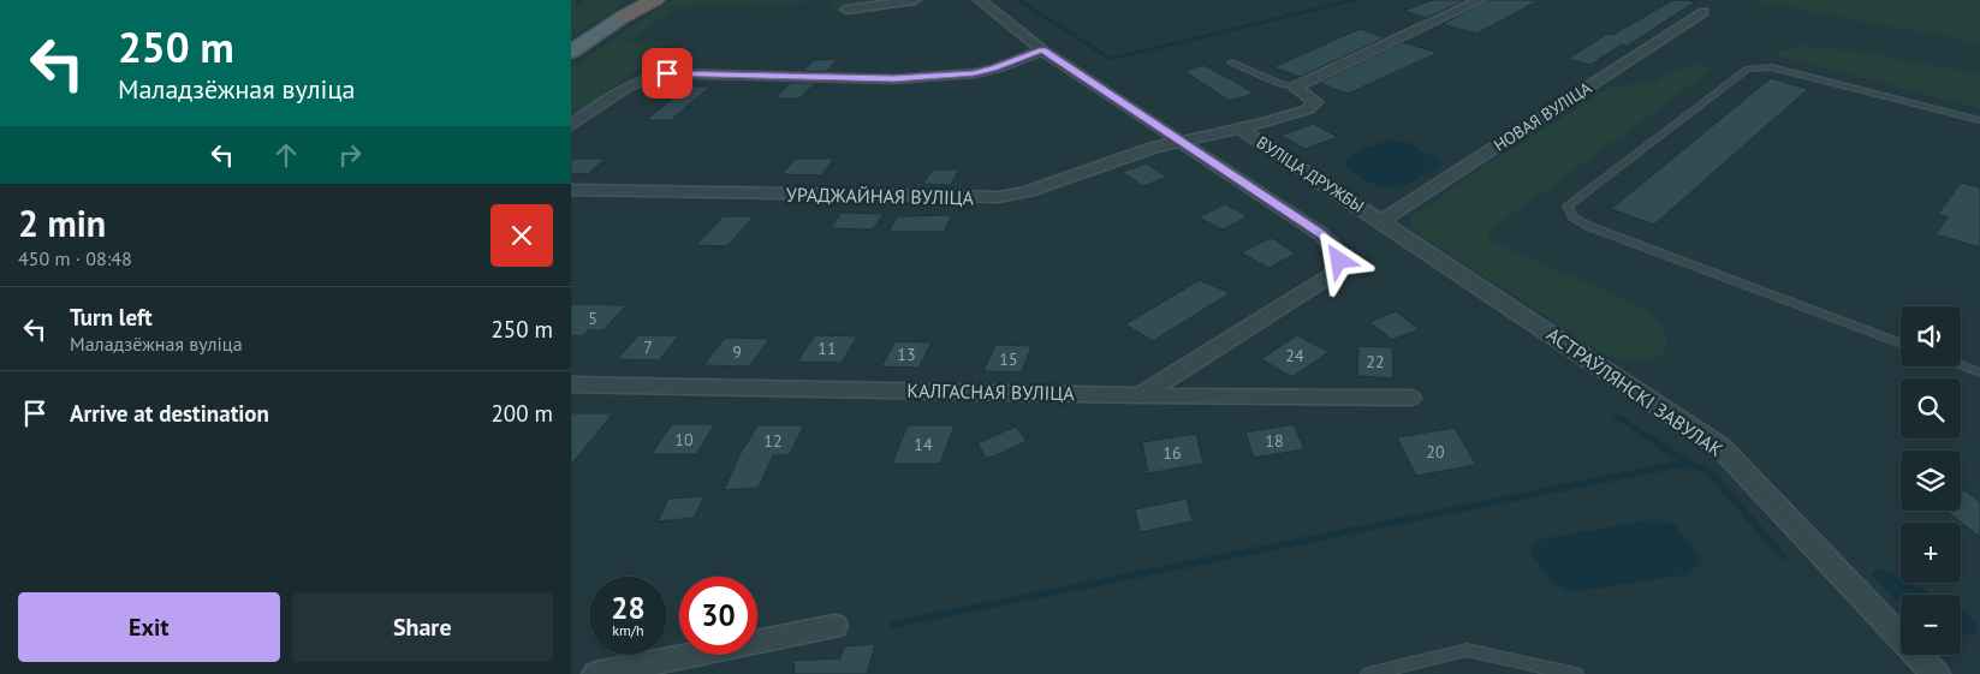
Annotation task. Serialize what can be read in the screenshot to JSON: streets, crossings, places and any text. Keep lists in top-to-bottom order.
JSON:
{
  "streets": {
    "street": [
      "НОВАЯ ВУЛІЦА",
      "ВУЛІЦА ДРУЖБЫ",
      "УРАДЖАЙНАЯ ВУЛІЦА",
      "КАЛГАСНАЯ ВУЛІЦА",
      "АСТРАЎЛЯНСКІ ЗАВУЛАК"
    ]
  },
  "crossings": [
    ["НОВАЯ ВУЛІЦА", "ВУЛІЦА ДРУЖБЫ"],
    ["НОВАЯ ВУЛІЦА", "АСТРАЎЛЯНСКІ ЗАВУЛАК"],
    ["ВУЛІЦА ДРУЖБЫ", "УРАДЖАЙНАЯ ВУЛІЦА"],
    ["ВУЛІЦА ДРУЖБЫ", "АСТРАЎЛЯНСКІ ЗАВУЛАК"]
  ],
  "house_numbers": [
    "5",
    "7",
    "11",
    "9",
    "13",
    "24",
    "15",
    "22",
    "10",
    "12",
    "18",
    "14",
    "20",
    "16"
  ],
  "page": {
    "turn": ["250 m", "Маладзёжная вуліца"],
    "heading": ["2 min", "450 m · 08:48"],
    "list": [
      {
        "name": "Turn left",
        "note": "Маладзёжная вуліца",
        "value": "250 m"
      },
      {
        "name": "Arrive at destination",
        "value": "200 m"
      }
    ],
    "map_buttons": ["+", "−"],
    "speed": "28 km/h",
    "limit": "30",
    "buttons": ["Exit", "Share"]
  }
}
